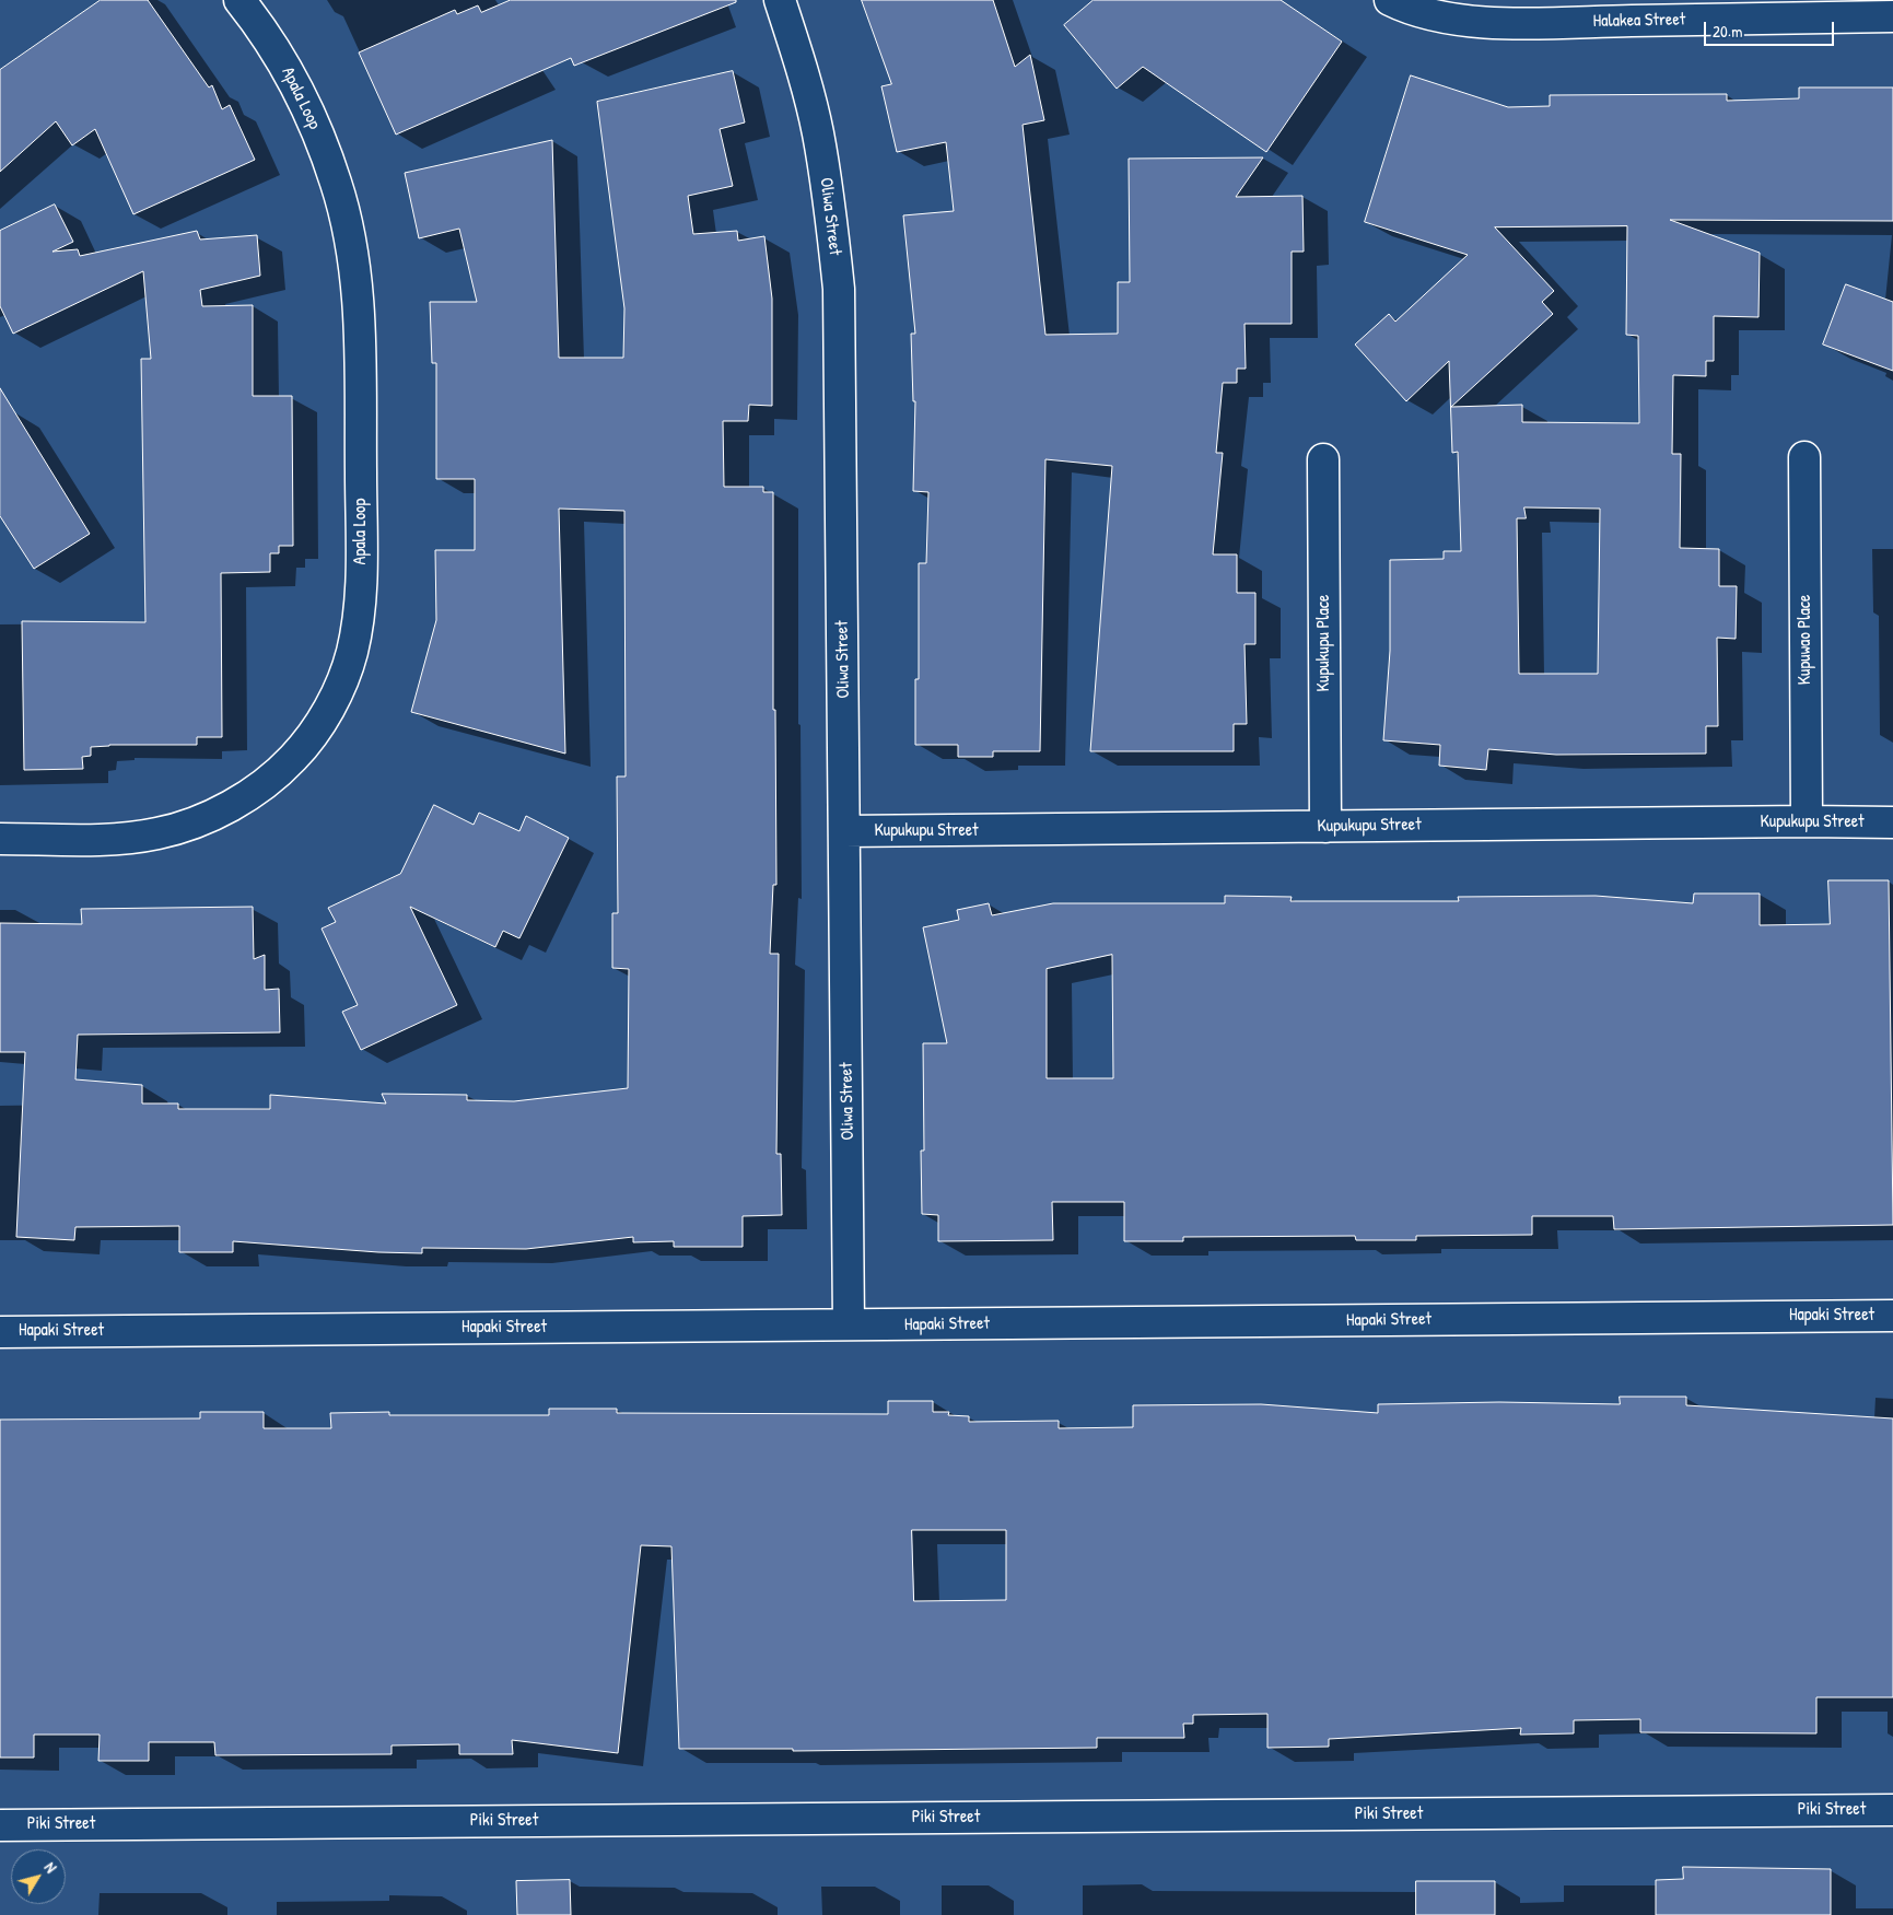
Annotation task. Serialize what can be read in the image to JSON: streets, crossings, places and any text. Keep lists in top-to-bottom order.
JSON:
{
  "streets": {
    "street": [
      "Halakea Street",
      "Apala Loop",
      "Oliwa Street",
      "Kupuwao Place",
      "Kupukupu Place",
      "Kupukupu Street",
      "Hapaki Street",
      "Piki Street"
    ]
  },
  "crossings": [
    ["Oliwa Street", "Kupukupu Street"],
    ["Oliwa Street", "Hapaki Street"],
    ["Kupuwao Place", "Kupukupu Street"],
    ["Kupukupu Place", "Kupukupu Street"]
  ],
  "scale_bar": "20 m",
  "north": "top right"
}
